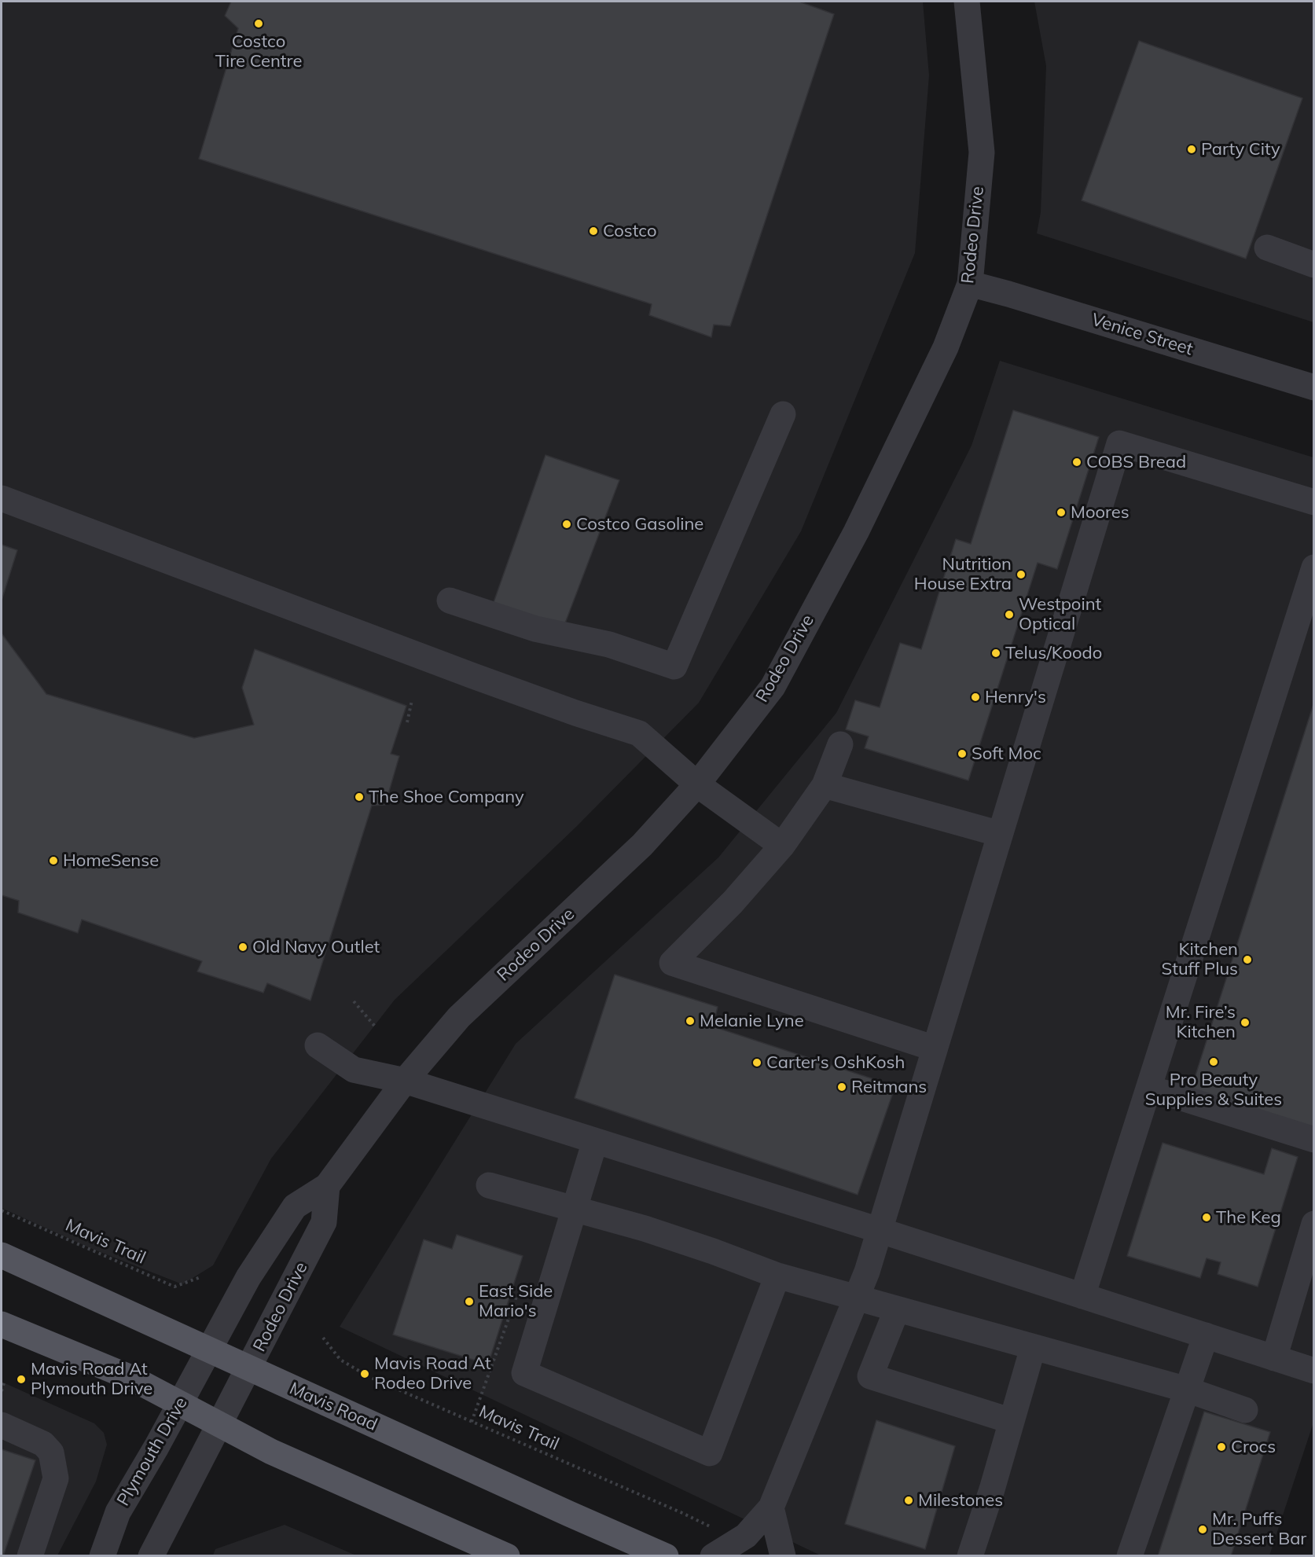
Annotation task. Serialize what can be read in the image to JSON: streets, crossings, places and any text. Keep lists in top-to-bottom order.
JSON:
{
  "streets": {
    "main road": ["Mavis Road"],
    "street": ["Rodeo Drive", "Venice Street", "Plymouth Drive"],
    "path": ["Mavis Trail"]
  },
  "crossings": [
    ["Rodeo Drive", "Venice Street"],
    ["Rodeo Drive", "Mavis Road"],
    ["Rodeo Drive", "Plymouth Drive"],
    ["Mavis Road", "Plymouth Drive"]
  ],
  "places": [
    "Costco Tire Centre",
    "Party City",
    "Costco",
    "COBS Bread",
    "Moores",
    "Costco Gasoline",
    "Nutrition House Extra",
    "Westpoint Optical",
    "Telus/Koodo",
    "Henry's",
    "Soft Moc",
    "The Shoe Company",
    "HomeSense",
    "Old Navy Outlet",
    "Kitchen Stuff Plus",
    "Melanie Lyne",
    "Mr. Fire’s Kitchen",
    "Pro Beauty Supplies & Suites",
    "Carter's OshKosh",
    "Reitmans",
    "The Keg",
    "East Side Mario's",
    "Mavis Road At Rodeo Drive",
    "Mavis Road At Plymouth Drive",
    "Crocs",
    "Milestones",
    "Mr. Puffs Dessert Bar"
  ]
}
